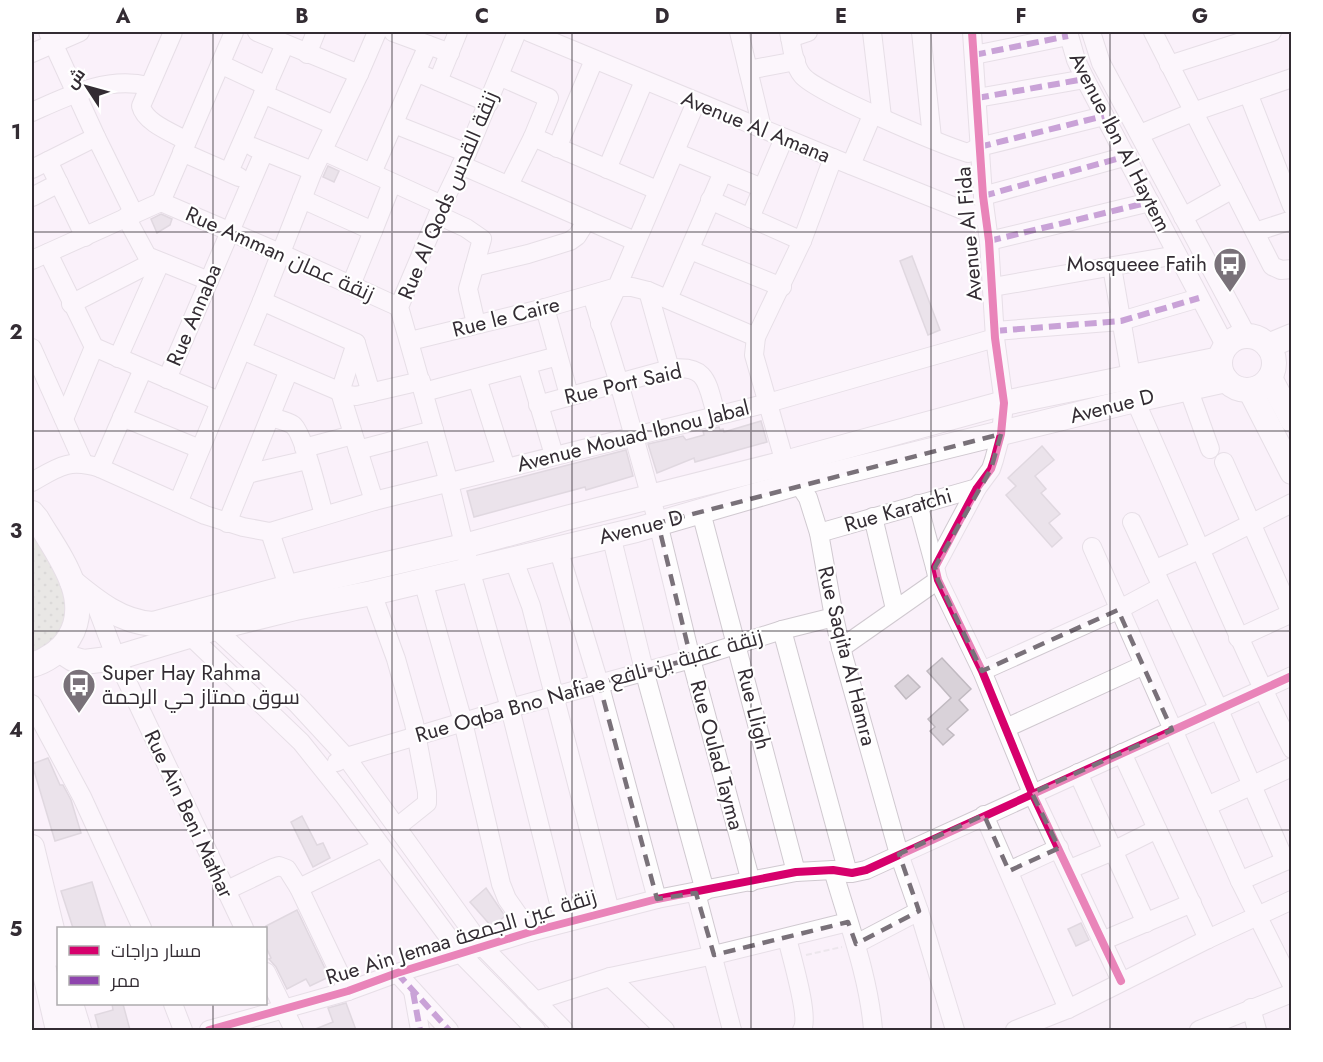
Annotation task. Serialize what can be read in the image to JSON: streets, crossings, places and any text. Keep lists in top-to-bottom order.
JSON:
{
  "streets": {
    "main road": ["Avenue Ibn Al Haytem", "Avenue D"],
    "street": [
      "Avenue Al Amana",
      "Rue Al Qods زنقة القدس",
      "Avenue Al Fida",
      "Rue Amman زنقة عمان",
      "Rue Annaba",
      "Rue le Caire",
      "Rue Port Said",
      "Avenue Mouad Ibnou Jabal",
      "Rue Karatchi",
      "Rue Saqita Al Hamra",
      "Rue Oqba Bno Nafiae زنقة عقبة بن نافع",
      "Rue Lligh",
      "Rue Oulad Tayma",
      "Rue Ain Beni Mathar",
      "Rue Ain Jemaa زنقة عين الجمعة"
    ]
  },
  "crossings": [
    ["Avenue Al Amana", "Avenue Al Fida"],
    ["Avenue Ibn Al Haytem", "Avenue D"],
    ["Avenue Ibn Al Haytem", "Avenue Mouad Ibnou Jabal"],
    ["Rue Al Qods زنقة القدس", "Rue Amman زنقة عمان"],
    ["Rue Al Qods زنقة القدس", "Rue le Caire"],
    ["Rue Al Qods زنقة القدس", "Avenue D"],
    ["Rue Al Qods زنقة القدس", "Avenue Mouad Ibnou Jabal"],
    ["Rue Al Qods زنقة القدس", "Rue Oqba Bno Nafiae زنقة عقبة بن نافع"],
    ["Rue Al Qods زنقة القدس", "Rue Ain Jemaa زنقة عين الجمعة"],
    ["Avenue Al Fida", "Avenue D"],
    ["Avenue Al Fida", "Avenue Mouad Ibnou Jabal"],
    ["Avenue Al Fida", "Rue Karatchi"],
    ["Rue Amman زنقة عمان", "Rue Annaba"],
    ["Rue le Caire", "Rue Oulad Tayma"],
    ["Rue Port Said", "Avenue Mouad Ibnou Jabal"],
    ["Rue Port Said", "Rue Oulad Tayma"],
    ["Avenue D", "Rue Saqita Al Hamra"],
    ["Avenue D", "Rue Lligh"],
    ["Avenue D", "Rue Oulad Tayma"],
    ["Avenue D", "Rue Ain Beni Mathar"],
    ["Avenue Mouad Ibnou Jabal", "Rue Oulad Tayma"],
    ["Rue Karatchi", "Rue Saqita Al Hamra"],
    ["Rue Saqita Al Hamra", "Rue Oqba Bno Nafiae زنقة عقبة بن نافع"],
    ["Rue Saqita Al Hamra", "Rue Ain Jemaa زنقة عين الجمعة"],
    ["Rue Oqba Bno Nafiae زنقة عقبة بن نافع", "Rue Lligh"],
    ["Rue Oqba Bno Nafiae زنقة عقبة بن نافع", "Rue Oulad Tayma"],
    ["Rue Lligh", "Rue Ain Jemaa زنقة عين الجمعة"],
    ["Rue Oulad Tayma", "Rue Ain Jemaa زنقة عين الجمعة"]
  ],
  "places": {
    "bus stop": ["Mosqueee Fatih", "Super Hay Rahma سوق ممتاز حي الرحمة"]
  },
  "legend": ["مسار دراجات", "ممر"],
  "north": "top left",
  "grid": {
    "columns": [
      "A",
      "B",
      "C",
      "D",
      "E",
      "F",
      "G"
    ],
    "rows": [
      "1",
      "2",
      "3",
      "4",
      "5"
    ]
  }
}
